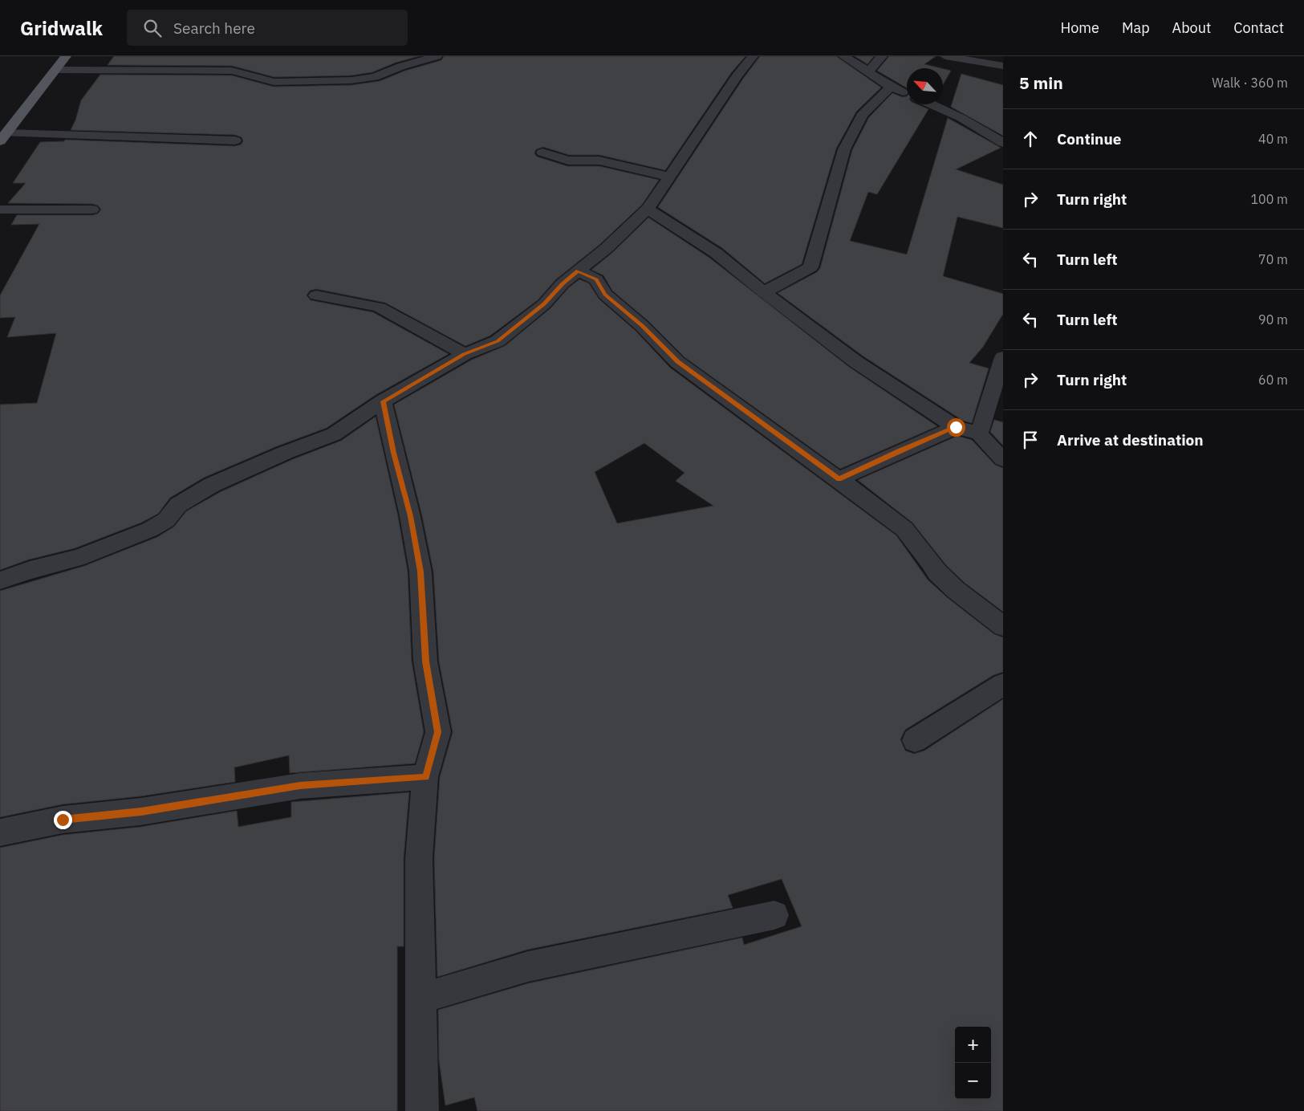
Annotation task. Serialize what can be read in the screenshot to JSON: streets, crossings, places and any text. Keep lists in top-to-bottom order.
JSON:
{
  "north": "top left",
  "page": {
    "header": "Gridwalk",
    "search": "Search here",
    "nav": [
      "Home",
      "Map",
      "About",
      "Contact"
    ],
    "heading": ["5 min", "Walk · 360 m"],
    "list": [
      ["Continue", "40 m"],
      ["Turn right", "100 m"],
      ["Turn left", "70 m"],
      ["Turn left", "90 m"],
      ["Turn right", "60 m"],
      "Arrive at destination"
    ],
    "map_buttons": ["+", "−"]
  }
}
